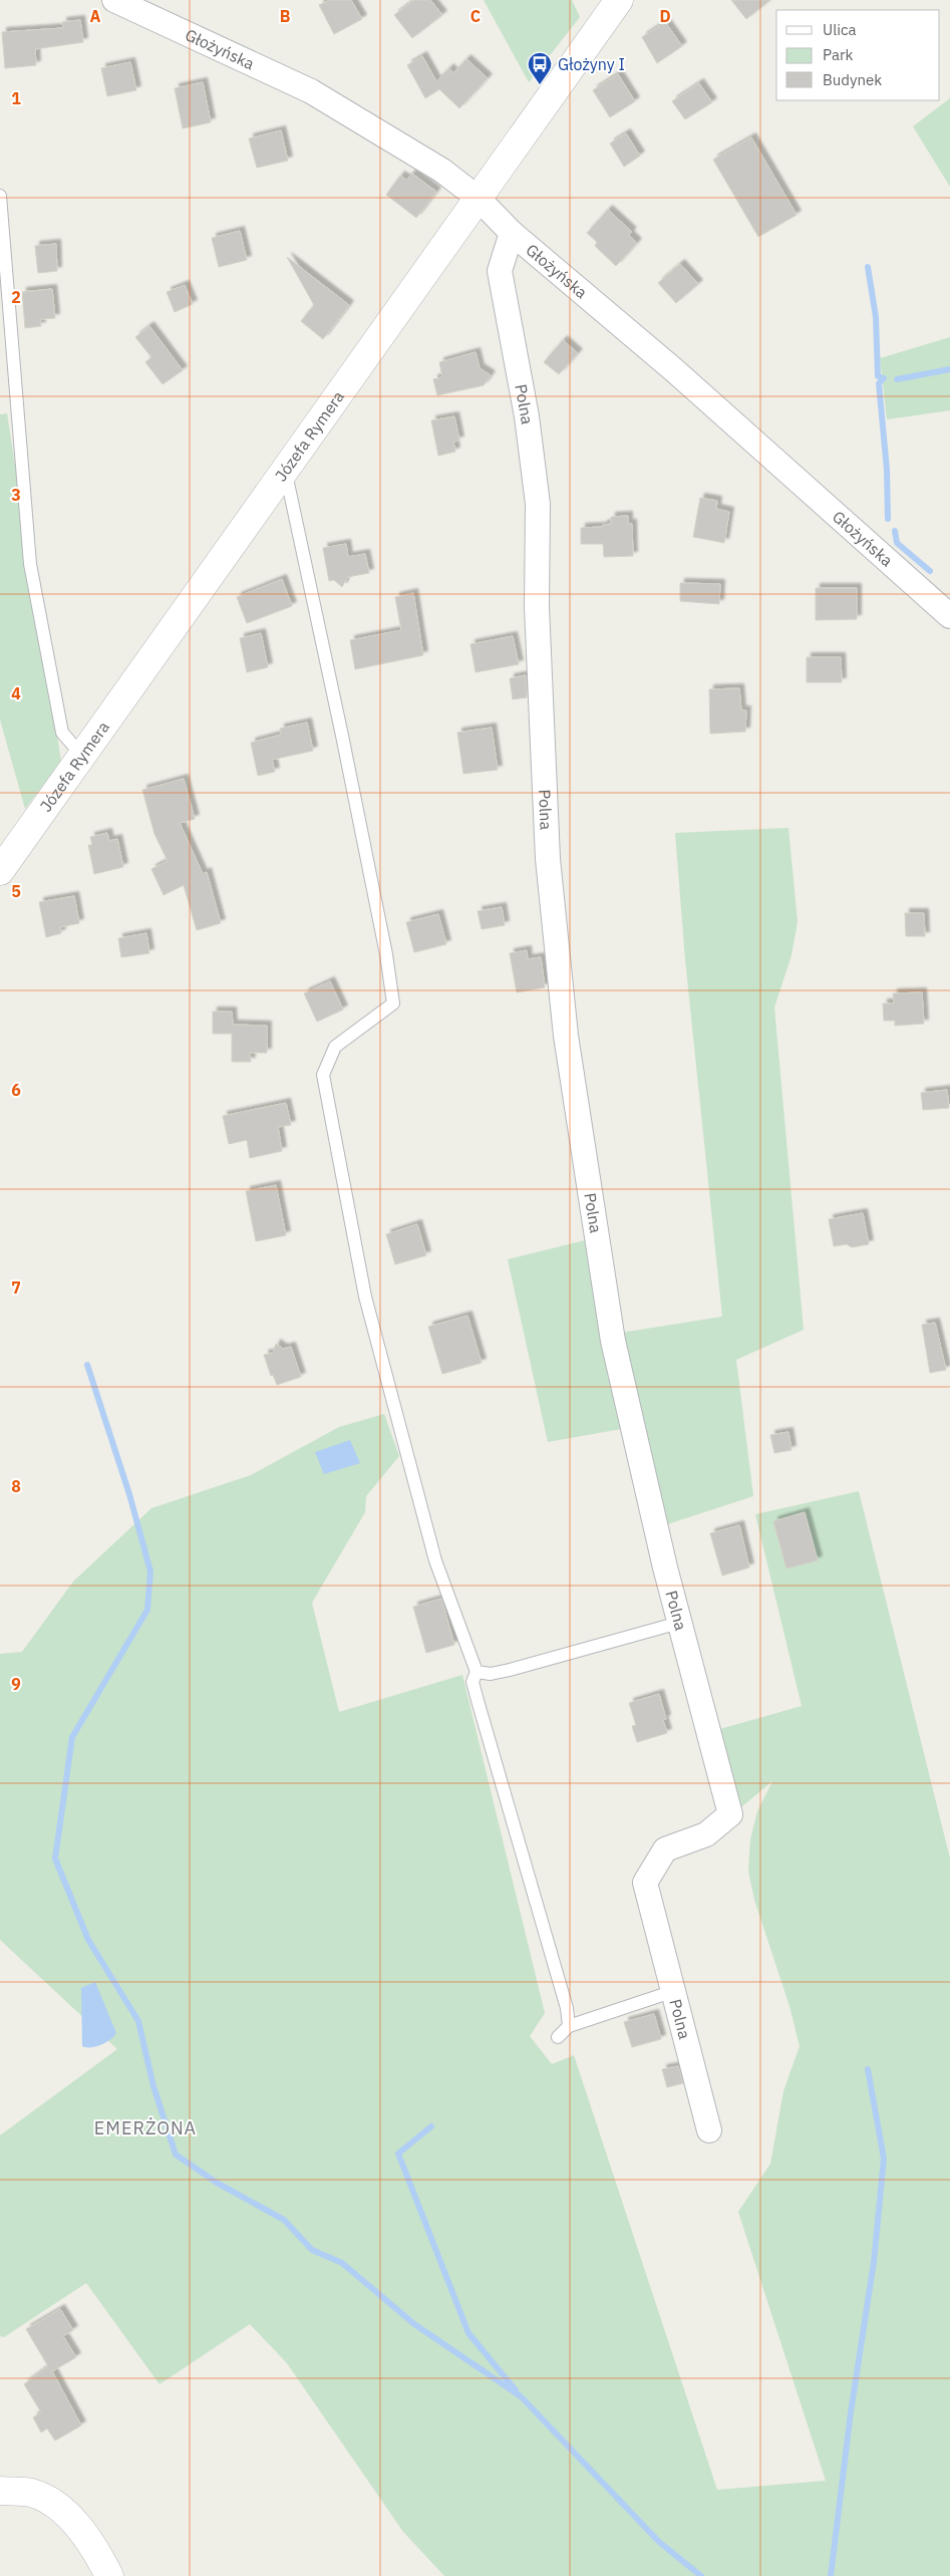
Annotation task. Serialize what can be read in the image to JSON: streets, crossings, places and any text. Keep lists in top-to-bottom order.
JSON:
{
  "streets": {
    "street": ["Głożyńska", "Polna", "Józefa Rymera"]
  },
  "crossings": [
    ["Głożyńska", "Polna"],
    ["Głożyńska", "Józefa Rymera"]
  ],
  "districts": ["EMERŻONA"],
  "places": {
    "bus stop": ["Głożyny I"]
  },
  "legend": ["Ulica", "Park", "Budynek"],
  "grid": {
    "columns": [
      "A",
      "B",
      "C",
      "D"
    ],
    "rows": [
      "1",
      "2",
      "3",
      "4",
      "5",
      "6",
      "7",
      "8",
      "9"
    ]
  }
}
